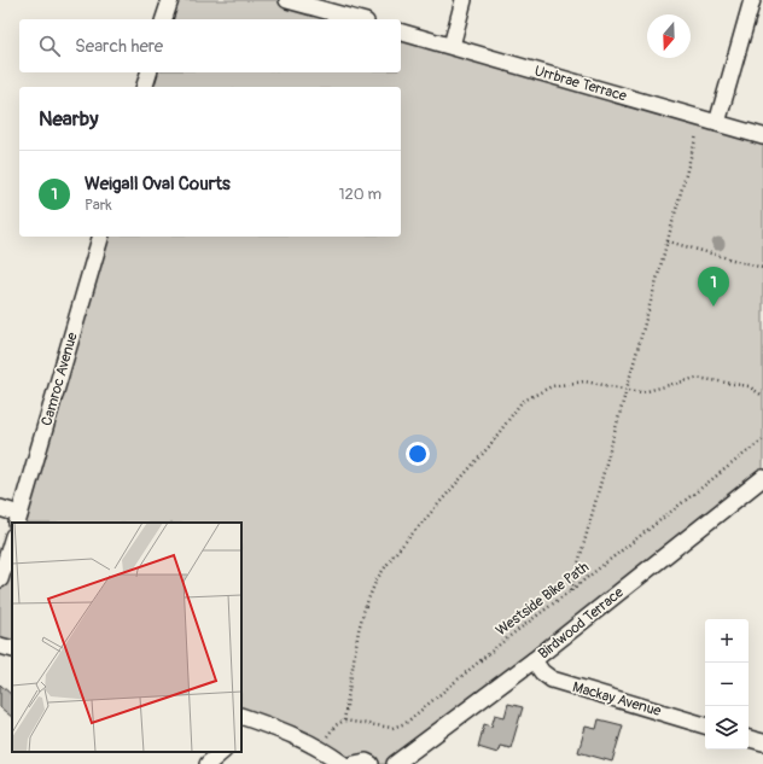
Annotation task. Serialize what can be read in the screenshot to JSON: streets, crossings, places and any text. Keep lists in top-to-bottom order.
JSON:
{
  "streets": {
    "street": [
      "Urrbrae Terrace",
      "Camroc Avenue",
      "Birdwood Terrace",
      "Mackay Avenue"
    ],
    "path": ["Westside Bike Path"]
  },
  "crossings": [
    ["Birdwood Terrace", "Mackay Avenue"]
  ],
  "north": "bottom",
  "page": {
    "search": "Search here",
    "heading": "Nearby",
    "list": [
      {
        "mark": "1",
        "name": "Weigall Oval Courts",
        "note": "Park",
        "value": "120 m"
      }
    ],
    "pins": "1",
    "map_buttons": ["+", "−"]
  }
}
